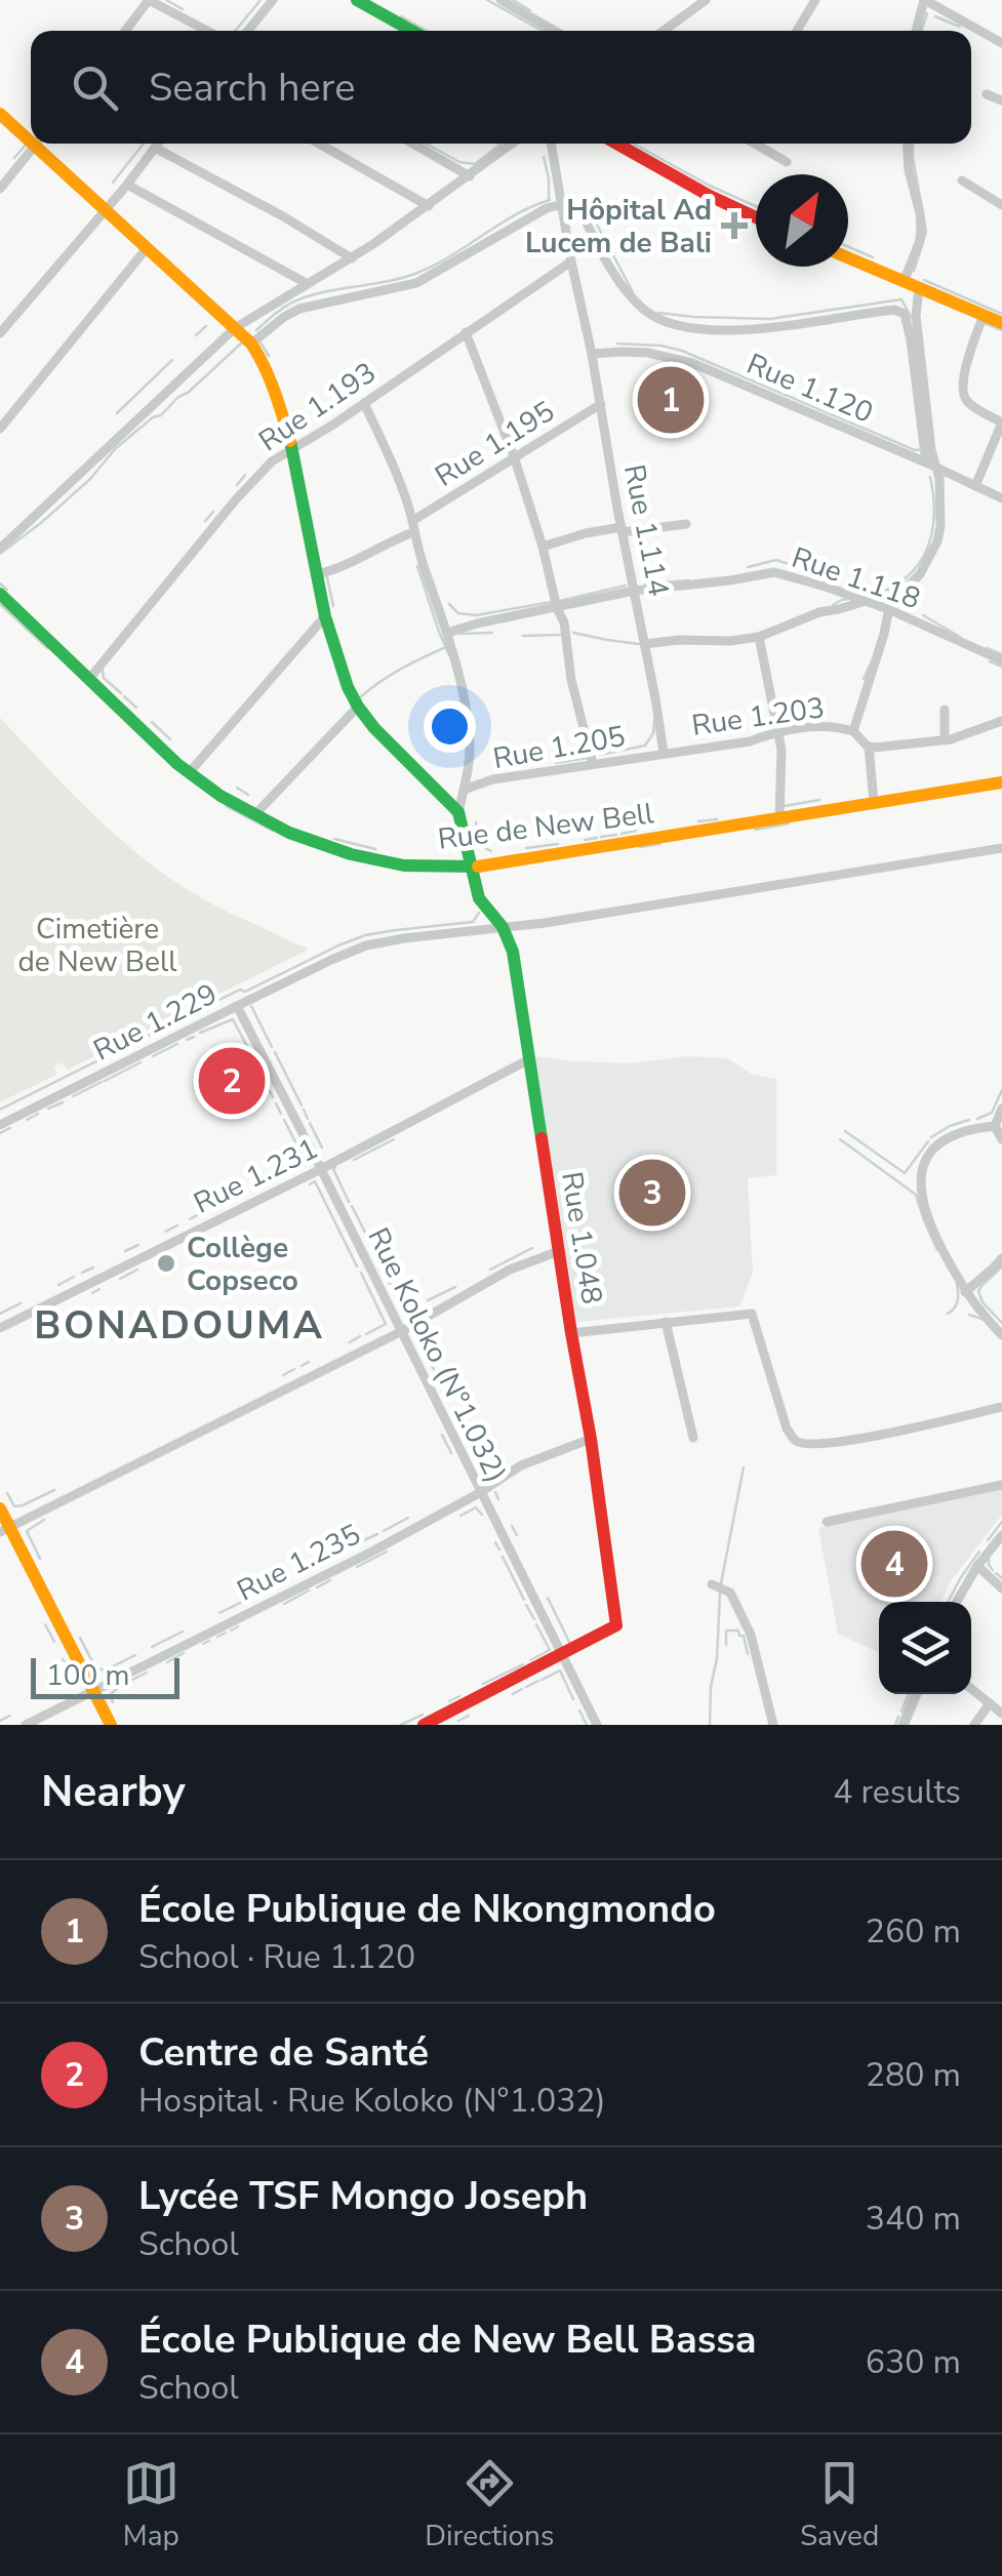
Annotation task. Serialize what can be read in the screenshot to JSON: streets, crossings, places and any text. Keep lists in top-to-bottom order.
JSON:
{
  "streets": {
    "street": [
      "Rue 1.120",
      "Rue 1.193",
      "Rue 1.195",
      "Rue 1.114",
      "Rue 1.118",
      "Rue 1.203",
      "Rue 1.205",
      "Rue de New Bell",
      "Rue 1.229",
      "Rue 1.231",
      "Rue 1.048",
      "Rue Koloko (N°1.032)",
      "Rue 1.235"
    ]
  },
  "crossings": [
    ["Rue 1.120", "Rue 1.114"],
    ["Rue 1.193", "Rue 1.114"],
    ["Rue 1.193", "Rue de New Bell"],
    ["Rue 1.195", "Rue 1.114"],
    ["Rue 1.114", "Rue 1.118"],
    ["Rue 1.114", "Rue 1.203"],
    ["Rue 1.114", "Rue 1.205"],
    ["Rue 1.118", "Rue 1.203"],
    ["Rue 1.203", "Rue 1.205"],
    ["Rue de New Bell", "Rue 1.048"],
    ["Rue 1.229", "Rue 1.048"],
    ["Rue 1.229", "Rue Koloko (N°1.032)"],
    ["Rue 1.231", "Rue 1.048"],
    ["Rue 1.231", "Rue Koloko (N°1.032)"],
    ["Rue 1.048", "Rue Koloko (N°1.032)"],
    ["Rue 1.048", "Rue 1.235"],
    ["Rue Koloko (N°1.032)", "Rue 1.235"]
  ],
  "districts": ["BONADOUMA"],
  "parks": ["Cimetière de New Bell"],
  "places": {
    "health": ["Hôpital Ad Lucem de Bali"],
    "other": ["Collège Copseco"]
  },
  "scale_bar": "100 m",
  "north": "top right",
  "page": {
    "search": "Search here",
    "pins": [
      "1",
      "2",
      "3",
      "4"
    ],
    "scale": "100 m",
    "heading": ["Nearby", "4 results"],
    "list": [
      {
        "mark": "1",
        "name": "École Publique de Nkongmondo",
        "note": "School · Rue 1.120",
        "value": "260 m"
      },
      {
        "mark": "2",
        "name": "Centre de Santé",
        "note": "Hospital · Rue Koloko (N°1.032)",
        "value": "280 m"
      },
      {
        "mark": "3",
        "name": "Lycée TSF Mongo Joseph",
        "note": "School",
        "value": "340 m"
      },
      {
        "mark": "4",
        "name": "École Publique de New Bell Bassa",
        "note": "School",
        "value": "630 m"
      }
    ],
    "nav": ["Map", "Directions", "Saved"]
  }
}
